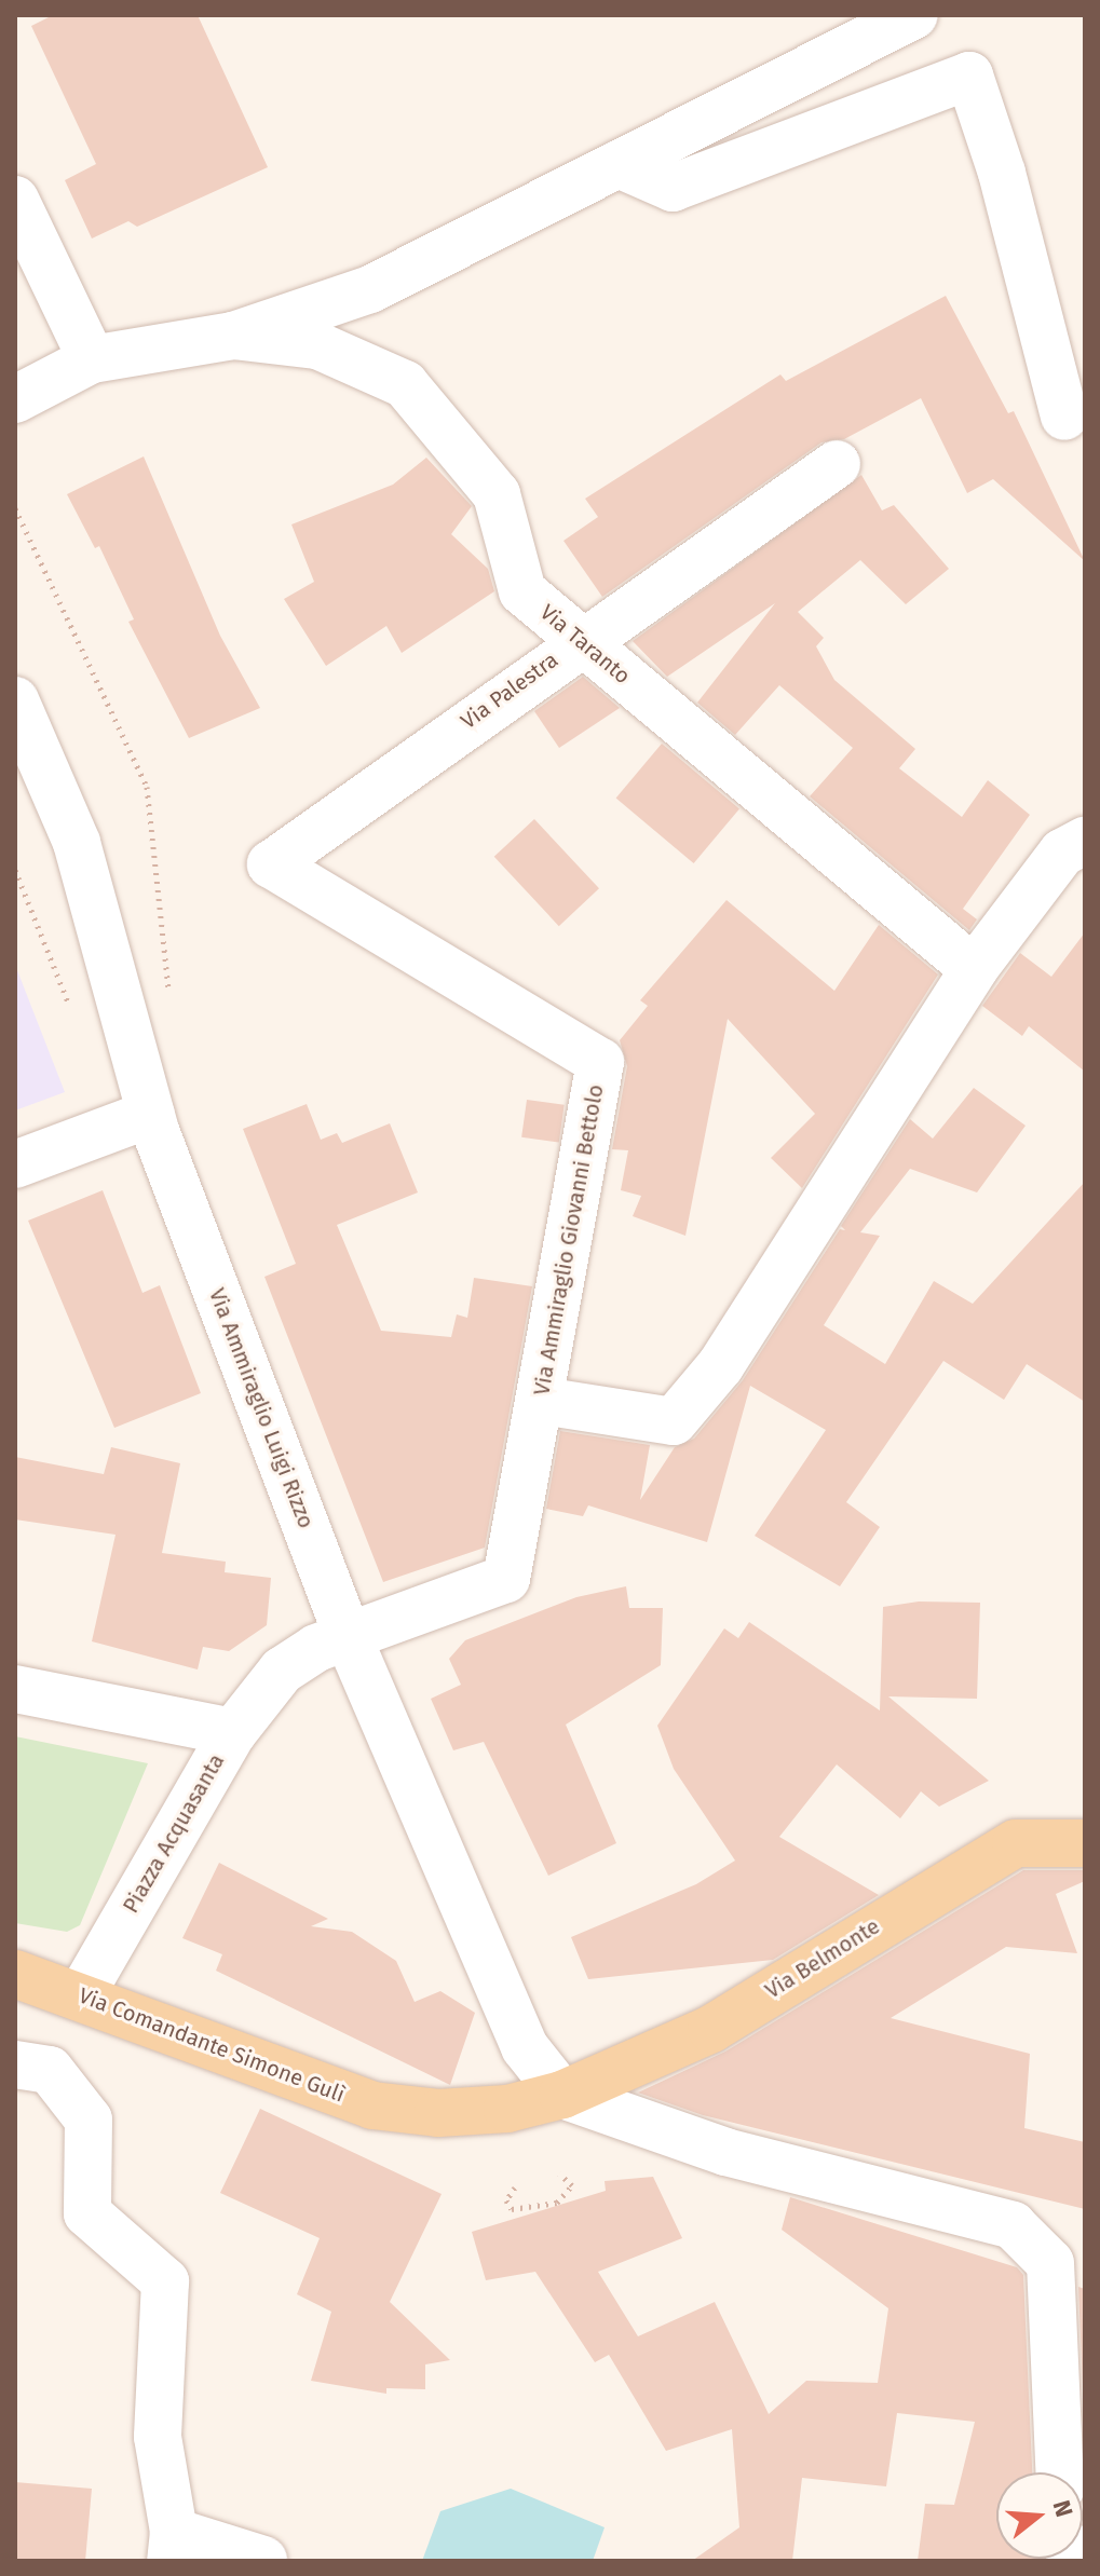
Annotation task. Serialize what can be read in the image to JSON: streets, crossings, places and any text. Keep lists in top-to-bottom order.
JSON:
{
  "streets": {
    "main road": ["Via Belmonte", "Via Comandante Simone Gulì"],
    "street": [
      "Via Taranto",
      "Via Palestra",
      "Via Ammiraglio Giovanni Bettolo",
      "Via Ammiraglio Luigi Rizzo",
      "Piazza Acquasanta"
    ]
  },
  "crossings": [
    ["Via Taranto", "Via Palestra"],
    ["Via Palestra", "Via Ammiraglio Giovanni Bettolo"],
    ["Via Ammiraglio Giovanni Bettolo", "Via Ammiraglio Luigi Rizzo"],
    ["Via Ammiraglio Luigi Rizzo", "Via Belmonte"],
    ["Via Ammiraglio Luigi Rizzo", "Via Comandante Simone Gulì"],
    ["Piazza Acquasanta", "Via Comandante Simone Gulì"],
    ["Via Belmonte", "Via Comandante Simone Gulì"]
  ],
  "north": "right"
}
